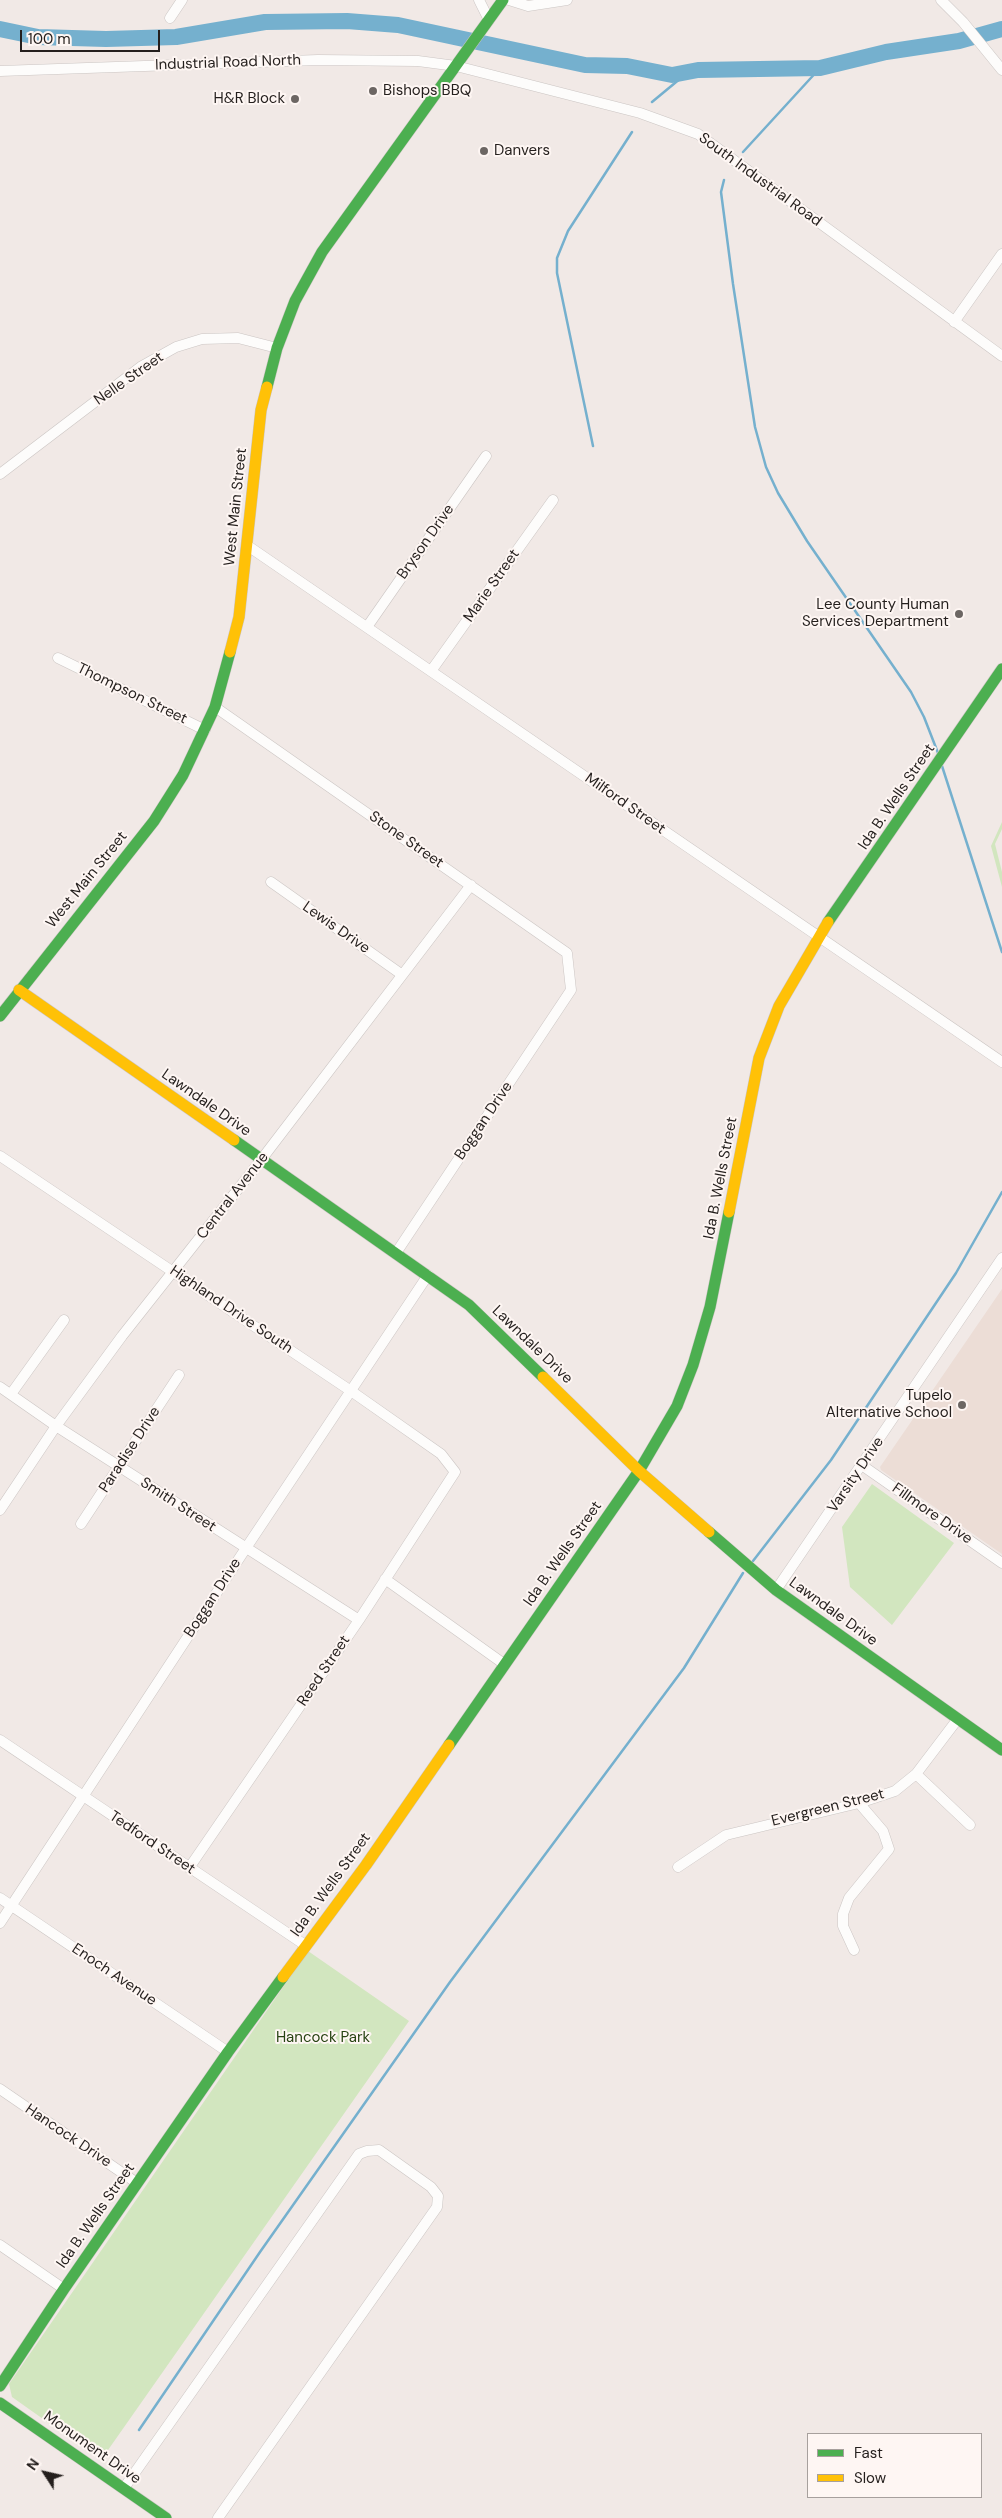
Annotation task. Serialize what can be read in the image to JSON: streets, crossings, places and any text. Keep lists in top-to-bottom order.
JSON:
{
  "streets": {
    "street": [
      "Industrial Road North",
      "South Industrial Road",
      "Nelle Street",
      "West Main Street",
      "Bryson Drive",
      "Marie Street",
      "Thompson Street",
      "Ida B. Wells Street",
      "Milford Street",
      "Stone Street",
      "Lewis Drive",
      "Lawndale Drive",
      "Boggan Drive",
      "Central Avenue",
      "Highland Drive South",
      "Paradise Drive",
      "Varsity Drive",
      "Smith Street",
      "Fillmore Drive",
      "Reed Street",
      "Evergreen Street",
      "Tedford Street",
      "Enoch Avenue",
      "Hancock Drive",
      "Monument Drive"
    ]
  },
  "crossings": [
    ["Industrial Road North", "South Industrial Road"],
    ["Industrial Road North", "West Main Street"],
    ["South Industrial Road", "West Main Street"],
    ["Nelle Street", "West Main Street"],
    ["West Main Street", "Thompson Street"],
    ["West Main Street", "Milford Street"],
    ["West Main Street", "Stone Street"],
    ["West Main Street", "Lawndale Drive"],
    ["Bryson Drive", "Milford Street"],
    ["Marie Street", "Milford Street"],
    ["Ida B. Wells Street", "Milford Street"],
    ["Ida B. Wells Street", "Lawndale Drive"],
    ["Ida B. Wells Street", "Tedford Street"],
    ["Ida B. Wells Street", "Enoch Avenue"],
    ["Ida B. Wells Street", "Hancock Drive"],
    ["Stone Street", "Boggan Drive"],
    ["Stone Street", "Central Avenue"],
    ["Lewis Drive", "Central Avenue"],
    ["Lawndale Drive", "Boggan Drive"],
    ["Lawndale Drive", "Central Avenue"],
    ["Lawndale Drive", "Varsity Drive"],
    ["Lawndale Drive", "Evergreen Street"],
    ["Boggan Drive", "Highland Drive South"],
    ["Boggan Drive", "Smith Street"],
    ["Boggan Drive", "Tedford Street"],
    ["Boggan Drive", "Enoch Avenue"],
    ["Central Avenue", "Highland Drive South"],
    ["Central Avenue", "Smith Street"],
    ["Highland Drive South", "Reed Street"],
    ["Paradise Drive", "Smith Street"],
    ["Varsity Drive", "Fillmore Drive"],
    ["Smith Street", "Reed Street"],
    ["Reed Street", "Tedford Street"]
  ],
  "parks": ["Hancock Park"],
  "places": [
    "Bishops BBQ",
    "H&R Block",
    "Danvers",
    "Lee County Human Services Department",
    "Tupelo Alternative School"
  ],
  "legend": ["Fast", "Slow"],
  "scale_bar": "100 m",
  "north": "top left"
}
